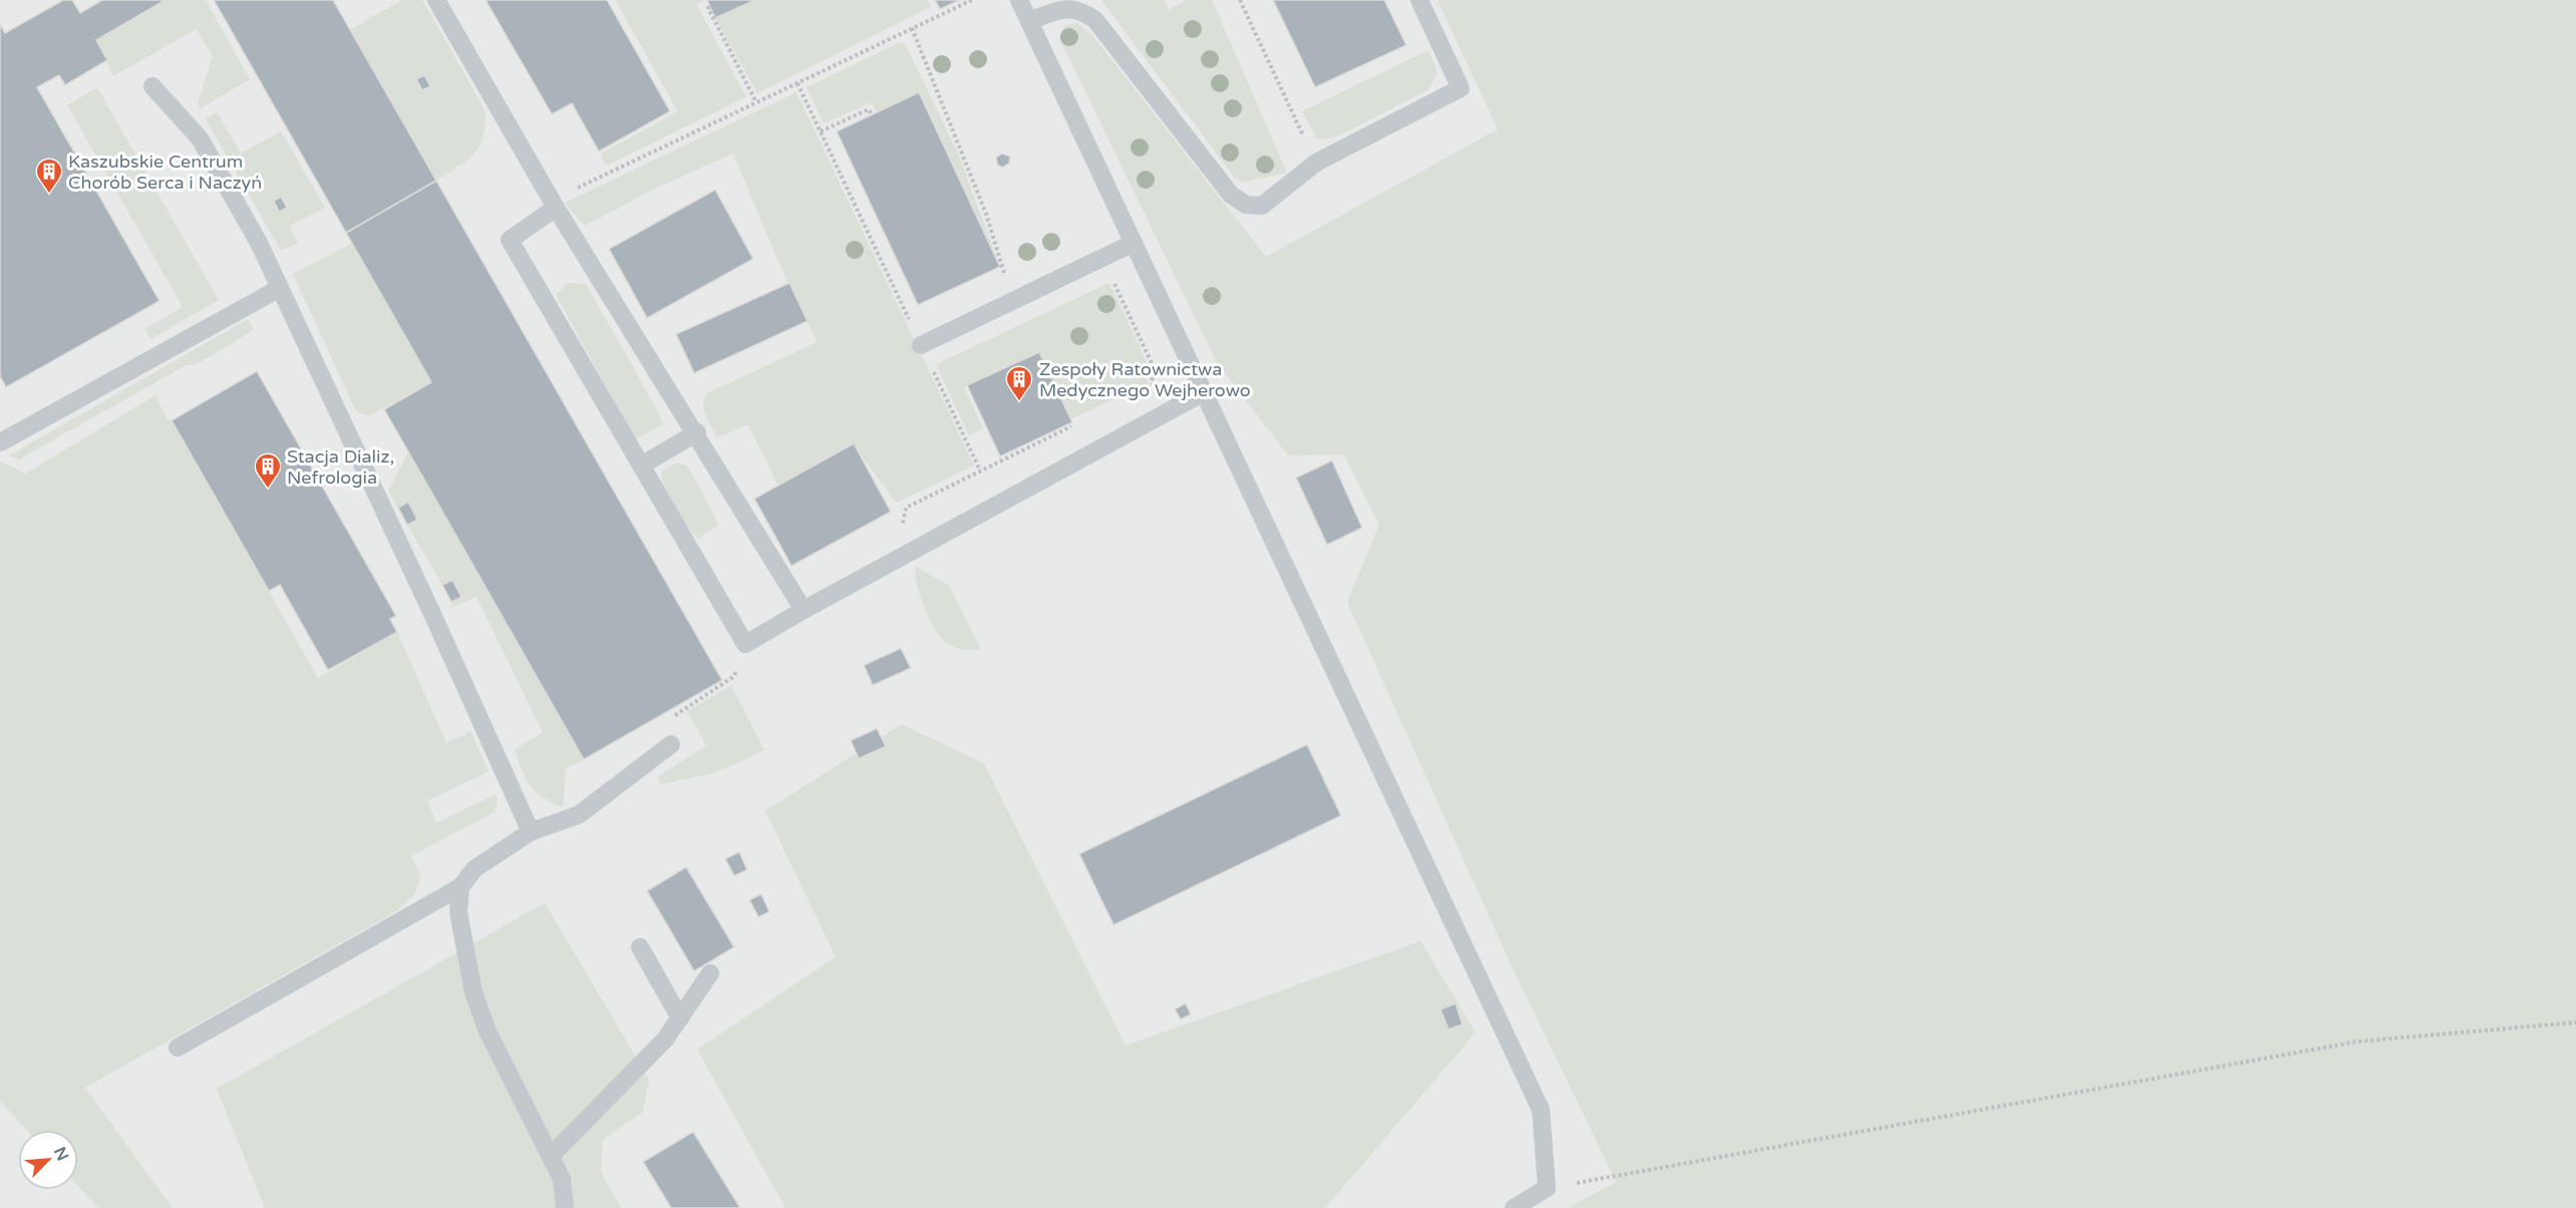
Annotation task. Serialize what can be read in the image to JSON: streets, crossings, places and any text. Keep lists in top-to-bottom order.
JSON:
{
  "places": {
    "building": ["Kaszubskie Centrum Chorób Serca i Naczyń", "Zespoły Ratownictwa Medycznego Wejherowo", "Stacja Dializ, Nefrologia"]
  },
  "north": "top right"
}
